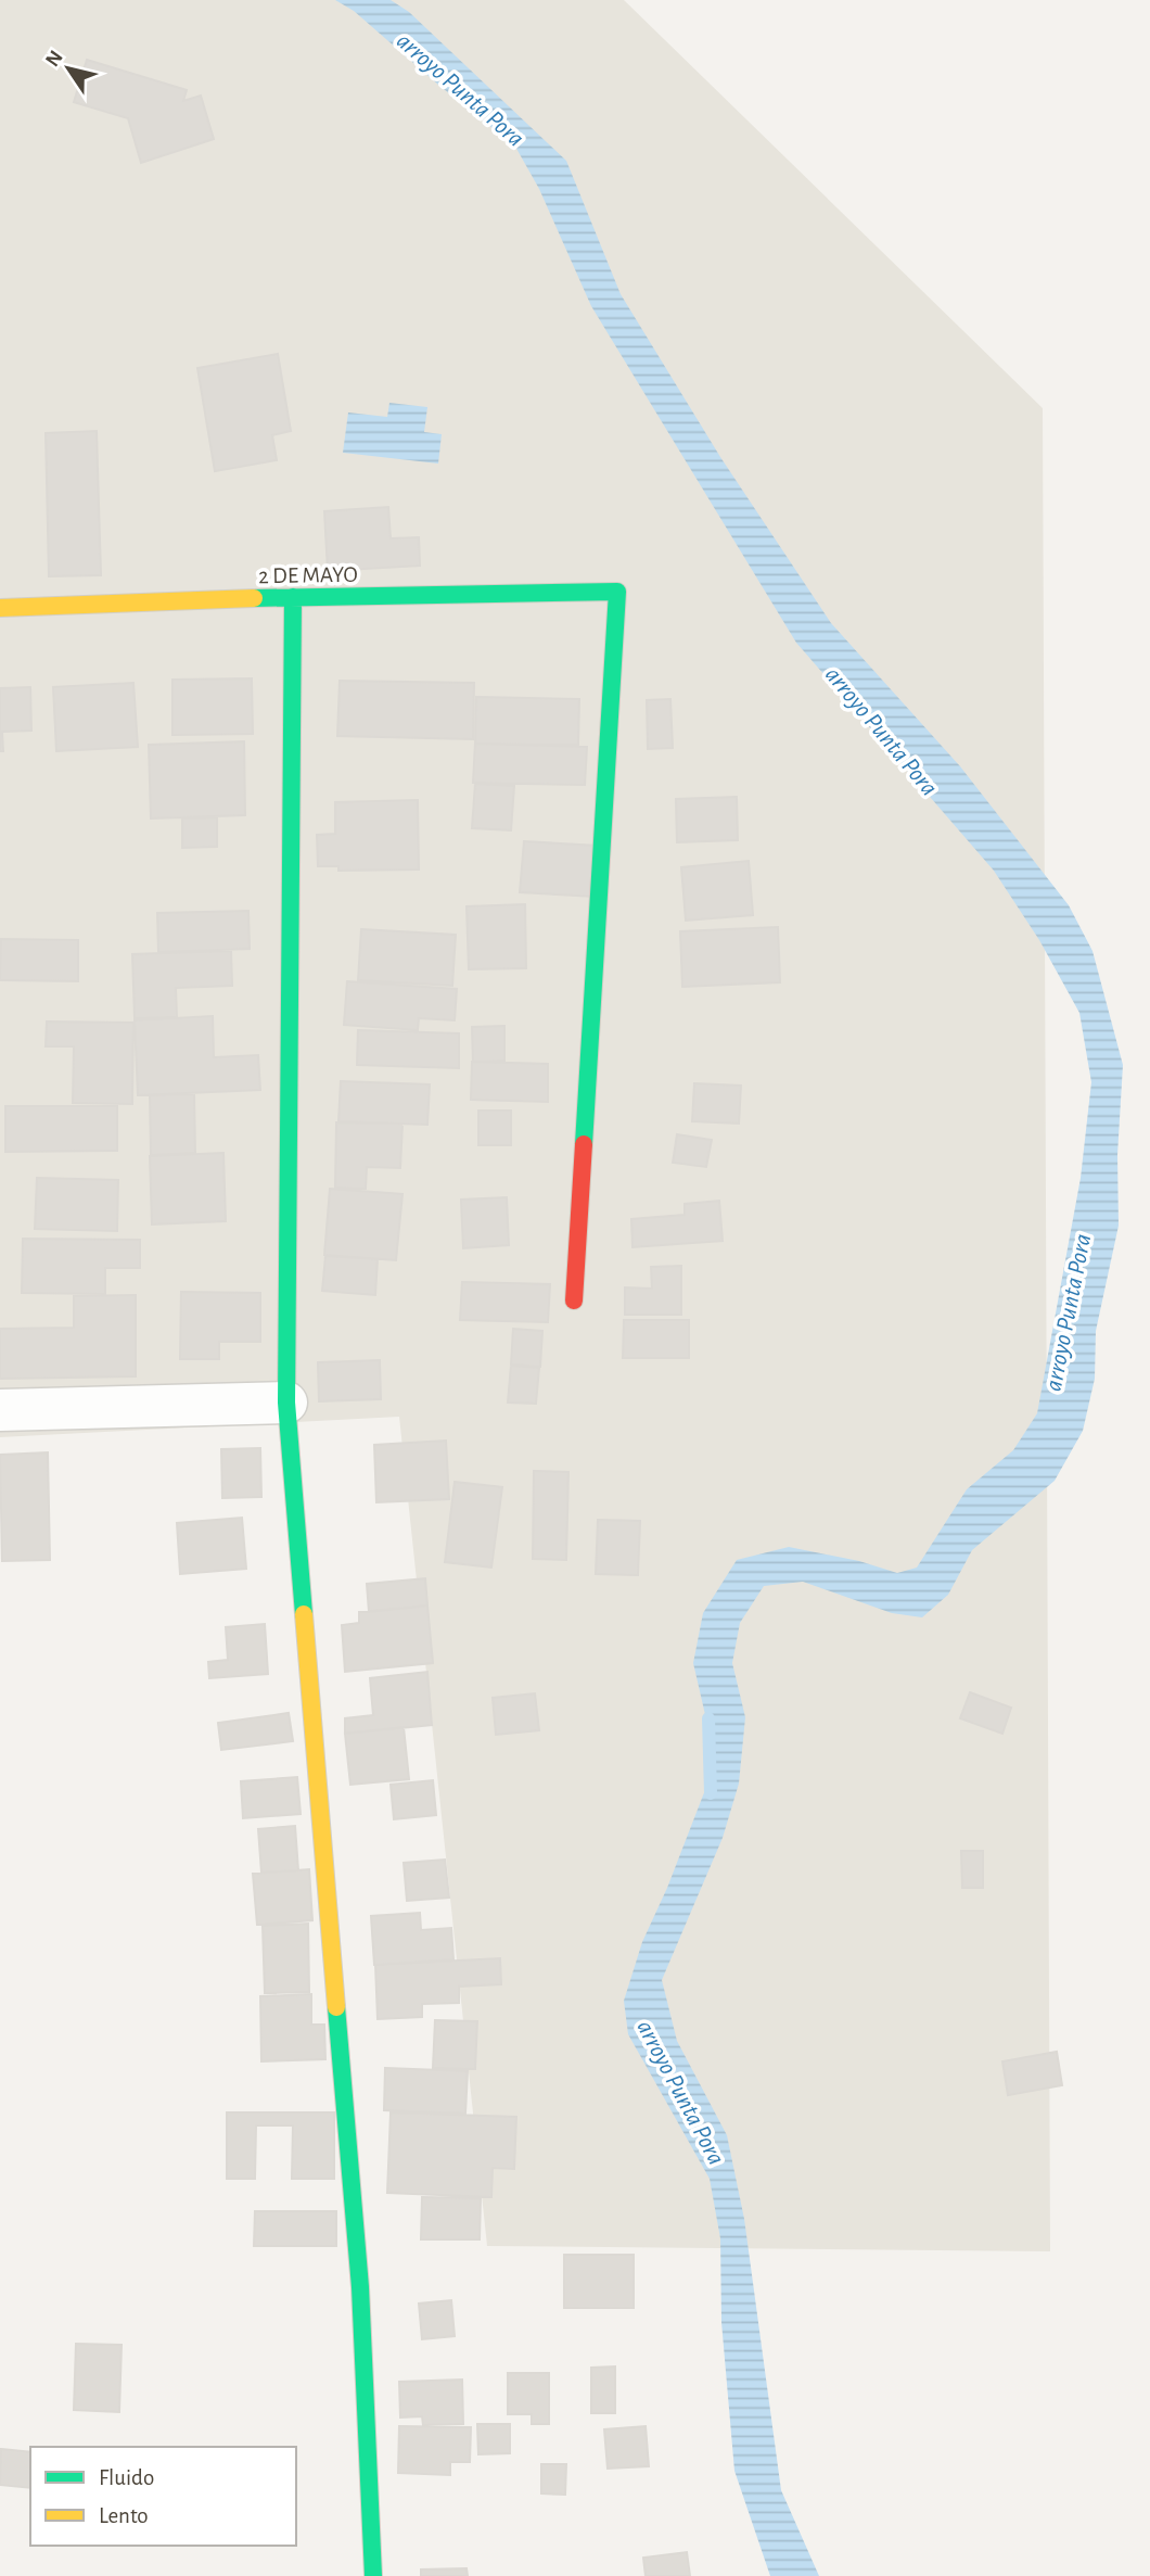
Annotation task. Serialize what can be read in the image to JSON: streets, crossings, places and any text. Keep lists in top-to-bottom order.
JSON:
{
  "streets": {
    "street": ["2 DE MAYO"]
  },
  "water": ["arroyo Punta Pora"],
  "legend": ["Fluido", "Lento"],
  "north": "top left"
}
